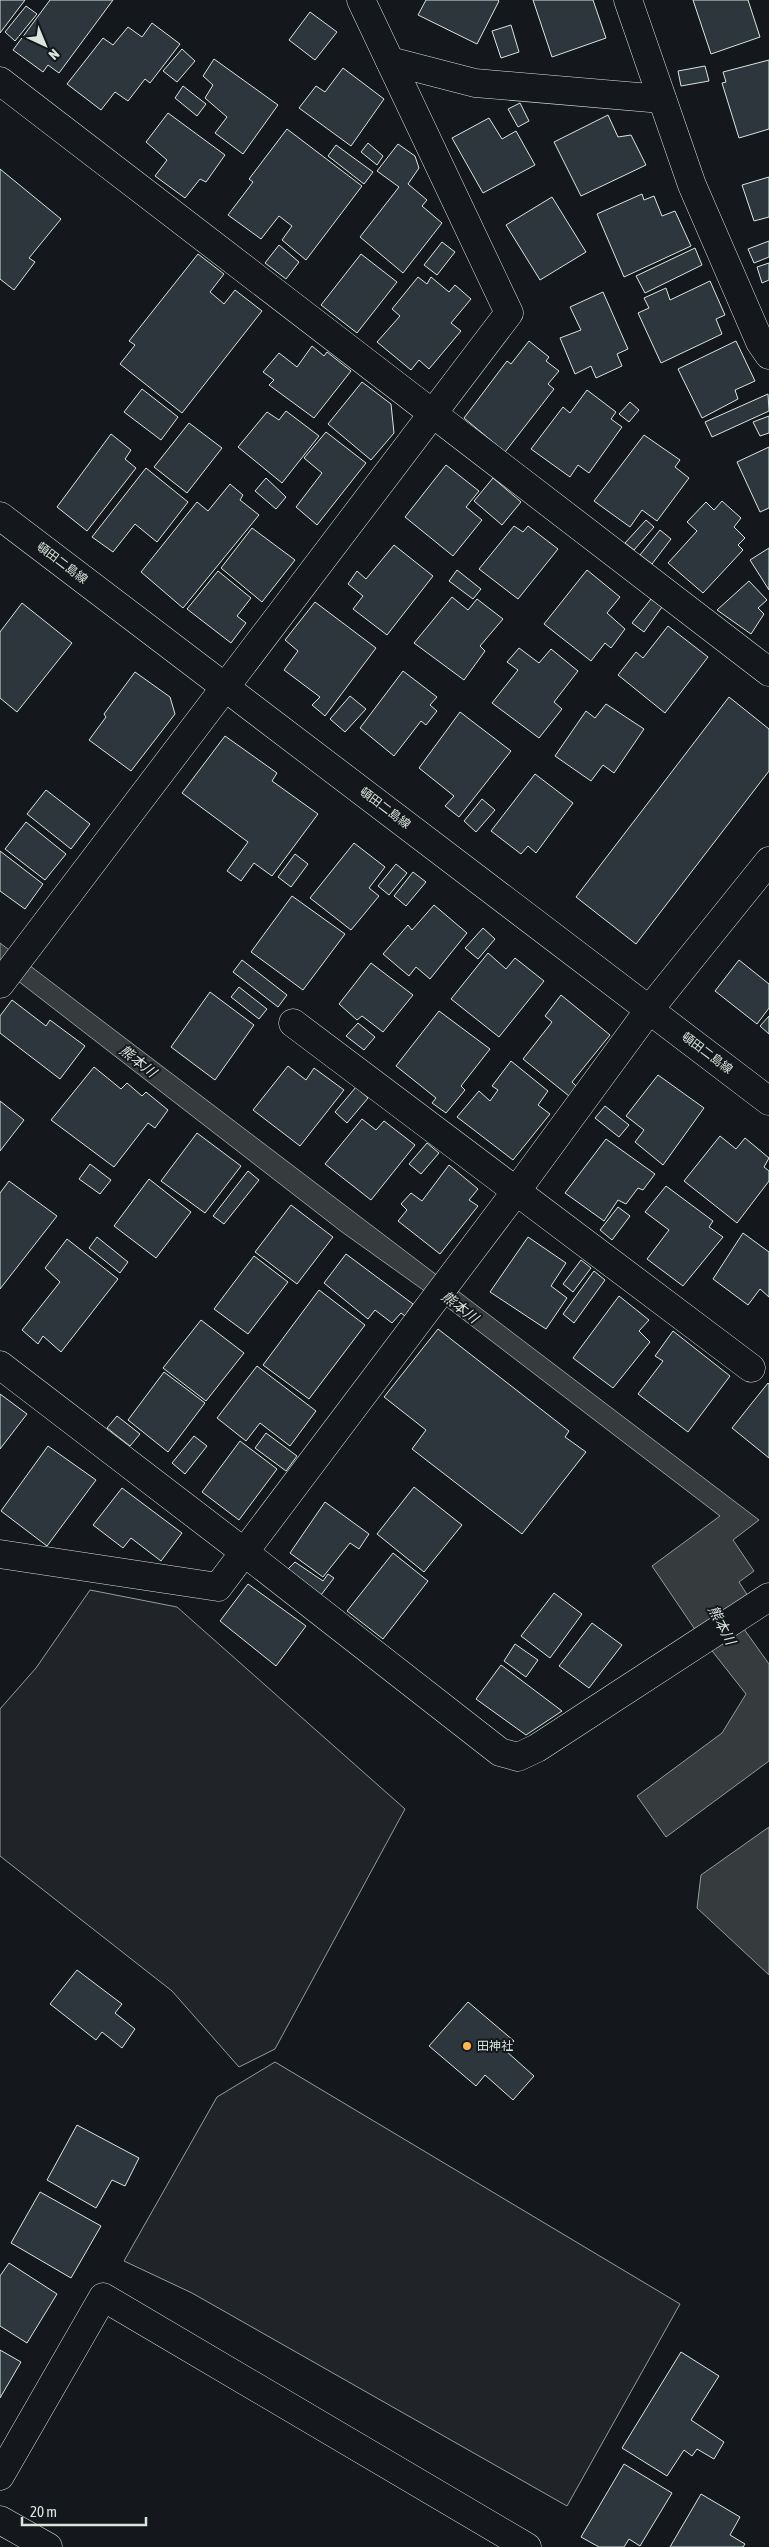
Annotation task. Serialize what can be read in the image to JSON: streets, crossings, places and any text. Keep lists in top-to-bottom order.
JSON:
{
  "streets": {
    "street": ["頓田二島線"]
  },
  "water": ["熊本川"],
  "places": ["田神社"],
  "scale_bar": "20 m",
  "north": "bottom right"
}
